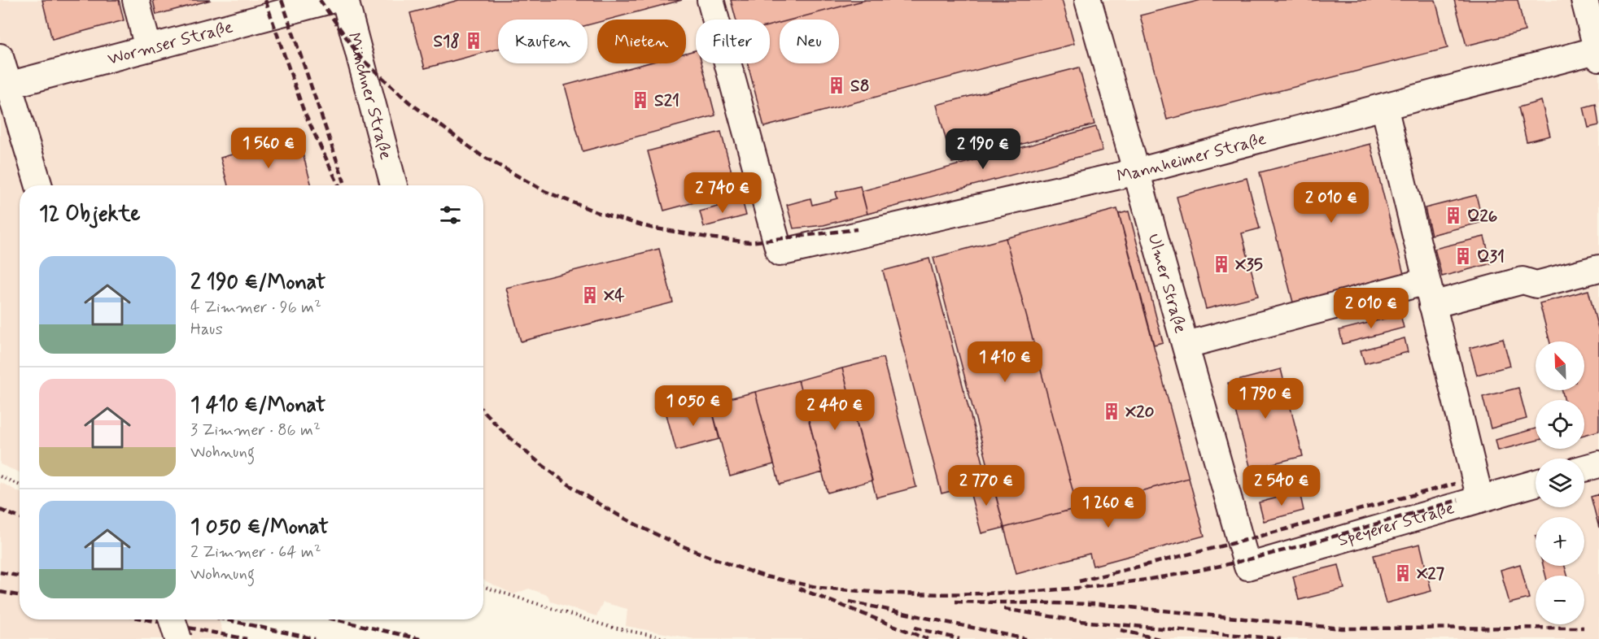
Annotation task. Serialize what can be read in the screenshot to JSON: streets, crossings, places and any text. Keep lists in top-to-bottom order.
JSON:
{
  "streets": {
    "lane": [
      "Wormser Straße",
      "Münchner Straße",
      "Mannheimer Straße",
      "Ulmer Straße",
      "Speyerer Straße"
    ]
  },
  "crossings": [
    ["Mannheimer Straße", "Ulmer Straße"],
    ["Ulmer Straße", "Speyerer Straße"]
  ],
  "places": {
    "building": [
      "S18",
      "S8",
      "S21",
      "Q26",
      "Q31",
      "X35",
      "X4",
      "X20",
      "X27"
    ]
  },
  "north": "top left",
  "page": {
    "chip": [
      "Kaufen",
      "Mieten",
      "Filter",
      "Neu"
    ],
    "price": [
      "1 560 €",
      "2 190 €",
      "2 740 €",
      "2 010 €",
      "2 010 €",
      "1 410 €",
      "1 790 €",
      "1 050 €",
      "2 440 €",
      "2 770 €",
      "2 540 €",
      "1 260 €"
    ],
    "heading": "12 Objekte",
    "list": [
      {
        "name": "2 190 €/Monat",
        "note": "4 Zimmer · 96 m² · Haus"
      },
      {
        "name": "1 410 €/Monat",
        "note": "3 Zimmer · 86 m² · Wohnung"
      },
      {
        "name": "1 050 €/Monat",
        "note": "2 Zimmer · 64 m² · Wohnung"
      }
    ],
    "map_buttons": ["+", "−"]
  }
}
